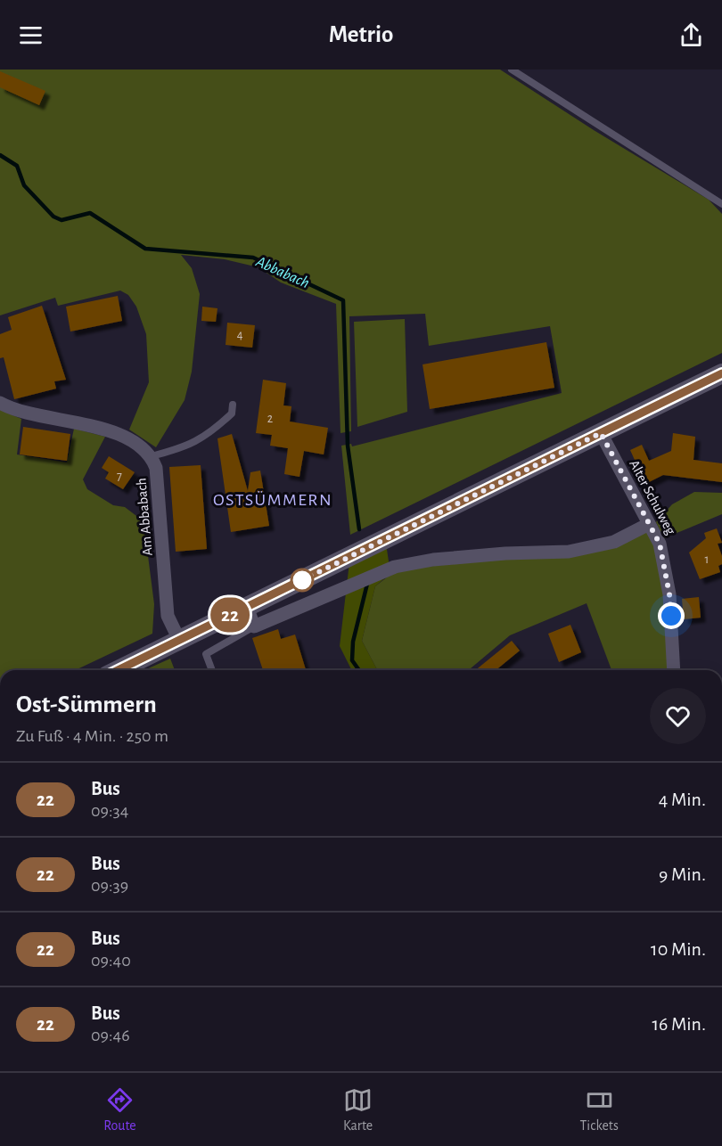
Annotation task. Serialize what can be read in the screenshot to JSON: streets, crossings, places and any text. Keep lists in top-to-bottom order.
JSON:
{
  "streets": {
    "street": ["Alter Schulweg", "Am Abbabach"]
  },
  "districts": ["OSTSÜMMERN"],
  "water": ["Abbabach"],
  "lines": ["bus line 22"],
  "house_numbers": [
    "4",
    "2",
    "7",
    "1"
  ],
  "page": {
    "header": "Metrio",
    "on_map": "22",
    "heading": ["Ost-Sümmern", "Zu Fuß · 4 Min. · 250 m"],
    "list": [
      {
        "mark": "22",
        "name": "Bus",
        "note": "09:34",
        "value": "4 Min."
      },
      {
        "mark": "22",
        "name": "Bus",
        "note": "09:39",
        "value": "9 Min."
      },
      {
        "mark": "22",
        "name": "Bus",
        "note": "09:40",
        "value": "10 Min."
      },
      {
        "mark": "22",
        "name": "Bus",
        "note": "09:46",
        "value": "16 Min."
      }
    ],
    "tabs": ["Route", "Karte", "Tickets"]
  }
}
